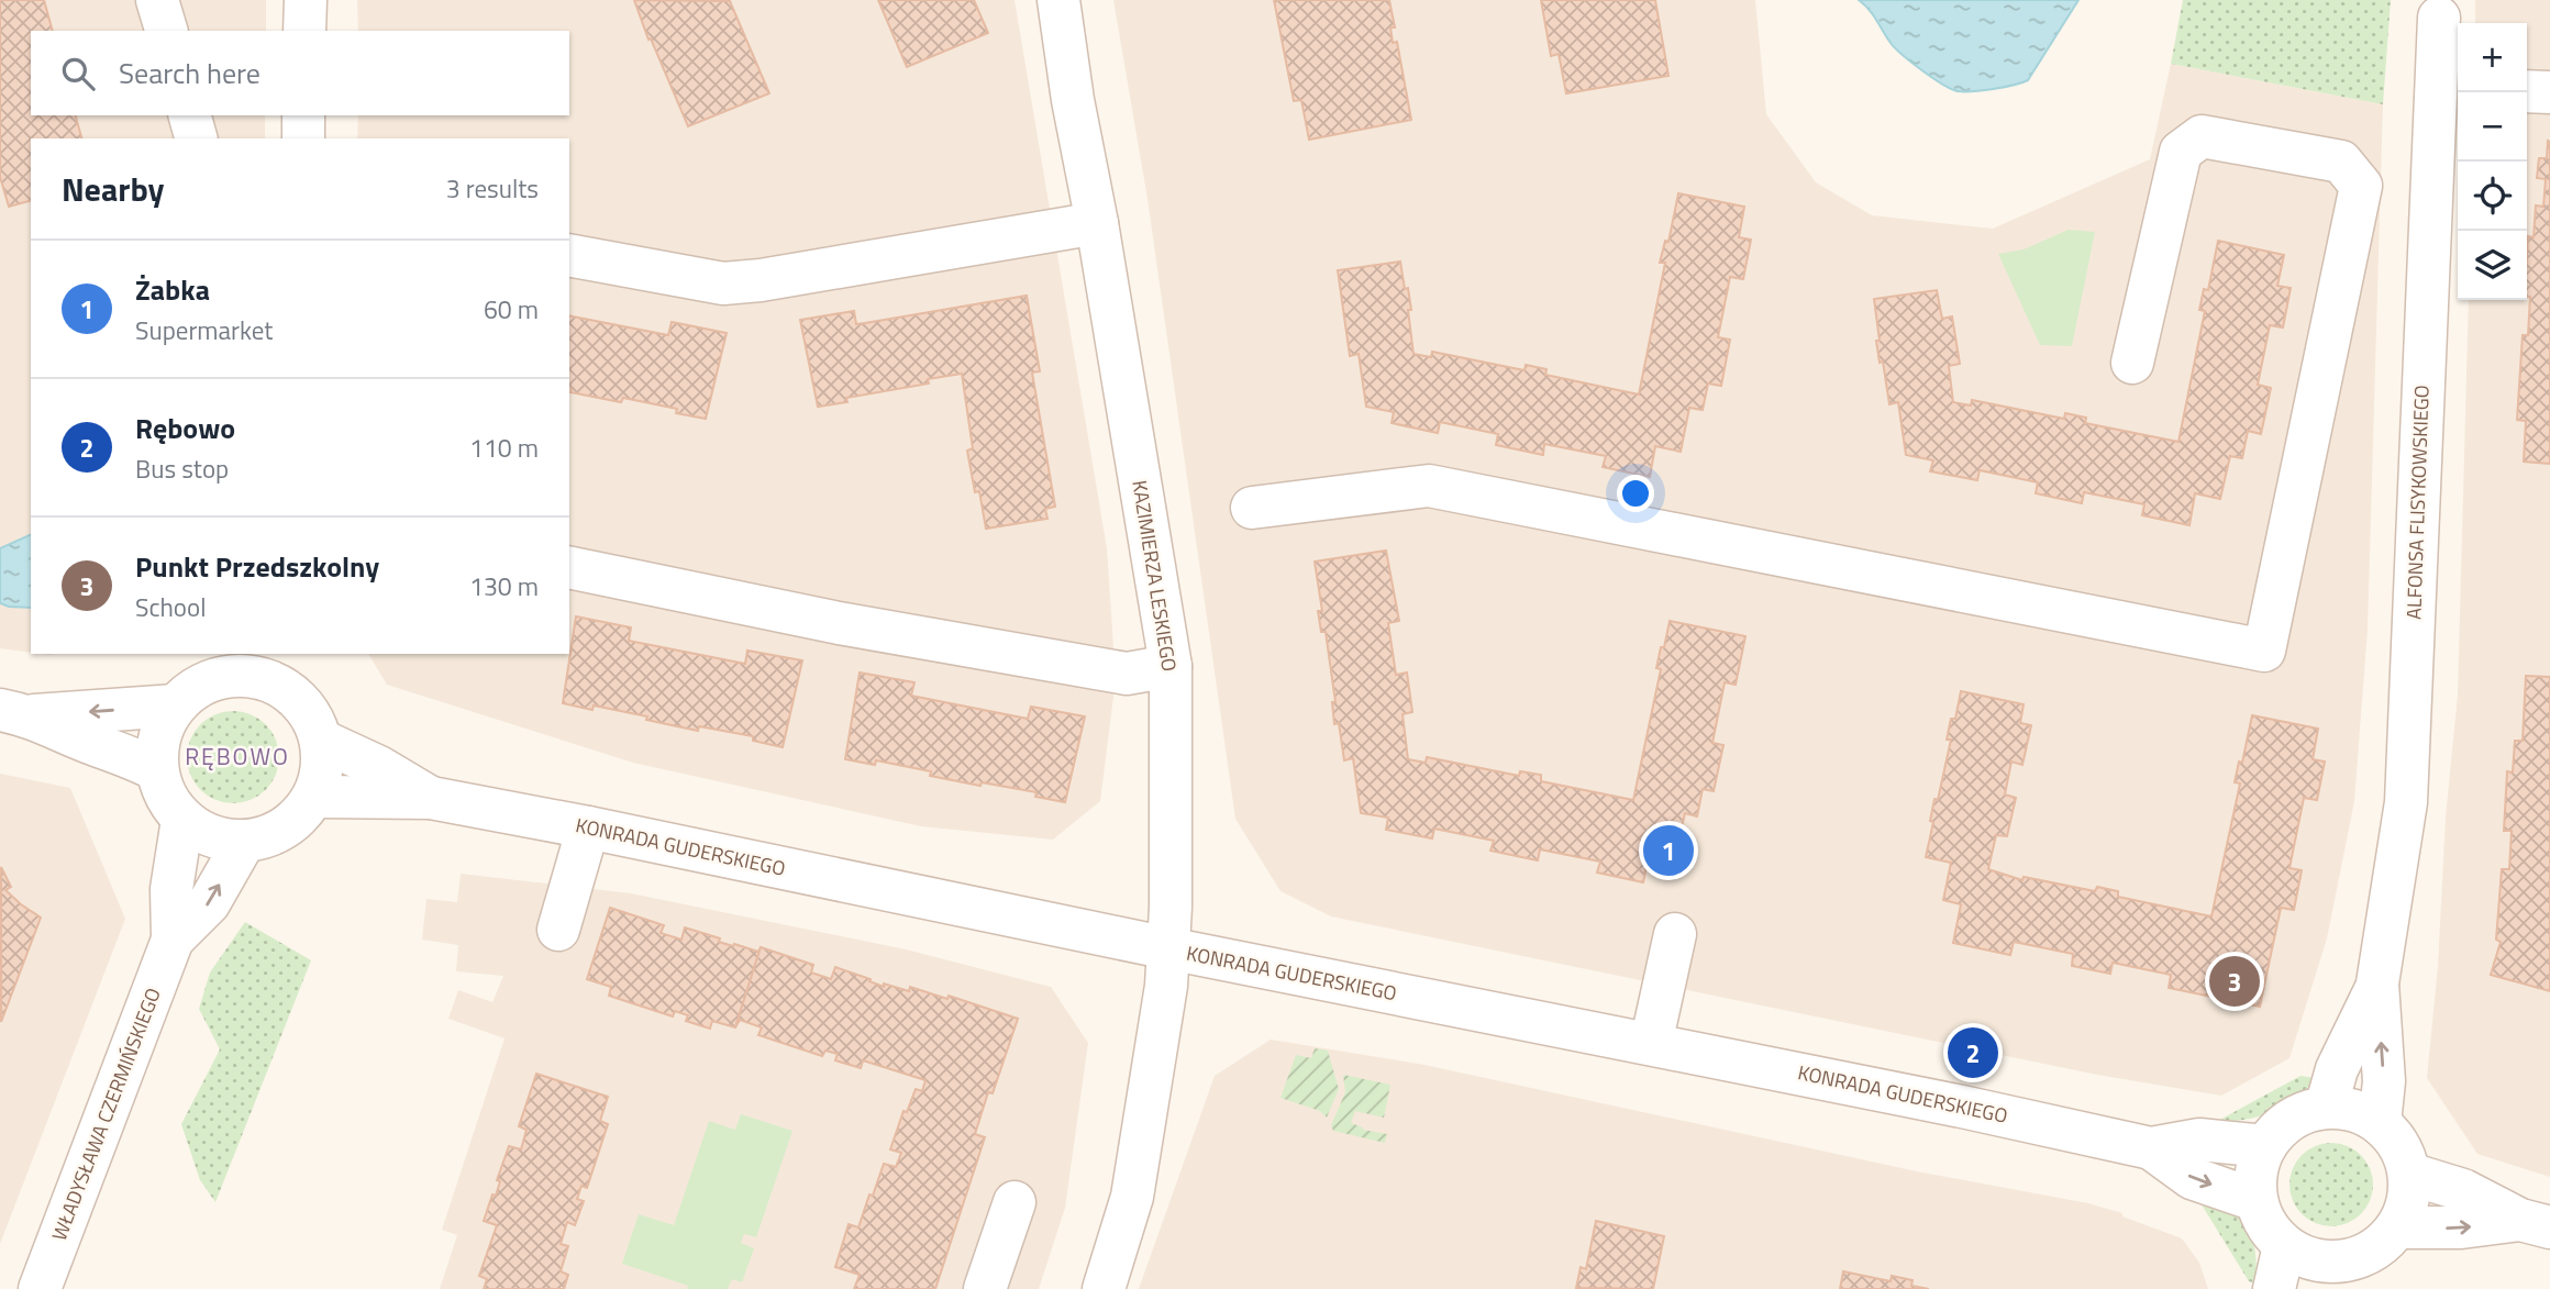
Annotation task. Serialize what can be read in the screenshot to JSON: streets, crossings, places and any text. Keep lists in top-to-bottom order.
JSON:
{
  "streets": {
    "street": [
      "ALFONSA FLISYKOWSKIEGO",
      "KAZIMIERZA LESKIEGO",
      "KONRADA GUDERSKIEGO",
      "WŁADYSŁAWA CZERMIŃSKIEGO"
    ]
  },
  "crossings": [
    ["ALFONSA FLISYKOWSKIEGO", "KONRADA GUDERSKIEGO"],
    ["KAZIMIERZA LESKIEGO", "KONRADA GUDERSKIEGO"],
    ["KONRADA GUDERSKIEGO", "WŁADYSŁAWA CZERMIŃSKIEGO"]
  ],
  "districts": ["RĘBOWO"],
  "page": {
    "map_buttons": ["+", "−"],
    "search": "Search here",
    "heading": ["Nearby", "3 results"],
    "list": [
      {
        "mark": "1",
        "name": "Żabka",
        "note": "Supermarket",
        "value": "60 m"
      },
      {
        "mark": "2",
        "name": "Rębowo",
        "note": "Bus stop",
        "value": "110 m"
      },
      {
        "mark": "3",
        "name": "Punkt Przedszkolny",
        "note": "School",
        "value": "130 m"
      }
    ],
    "pins": ["1", "3", "2"]
  }
}
